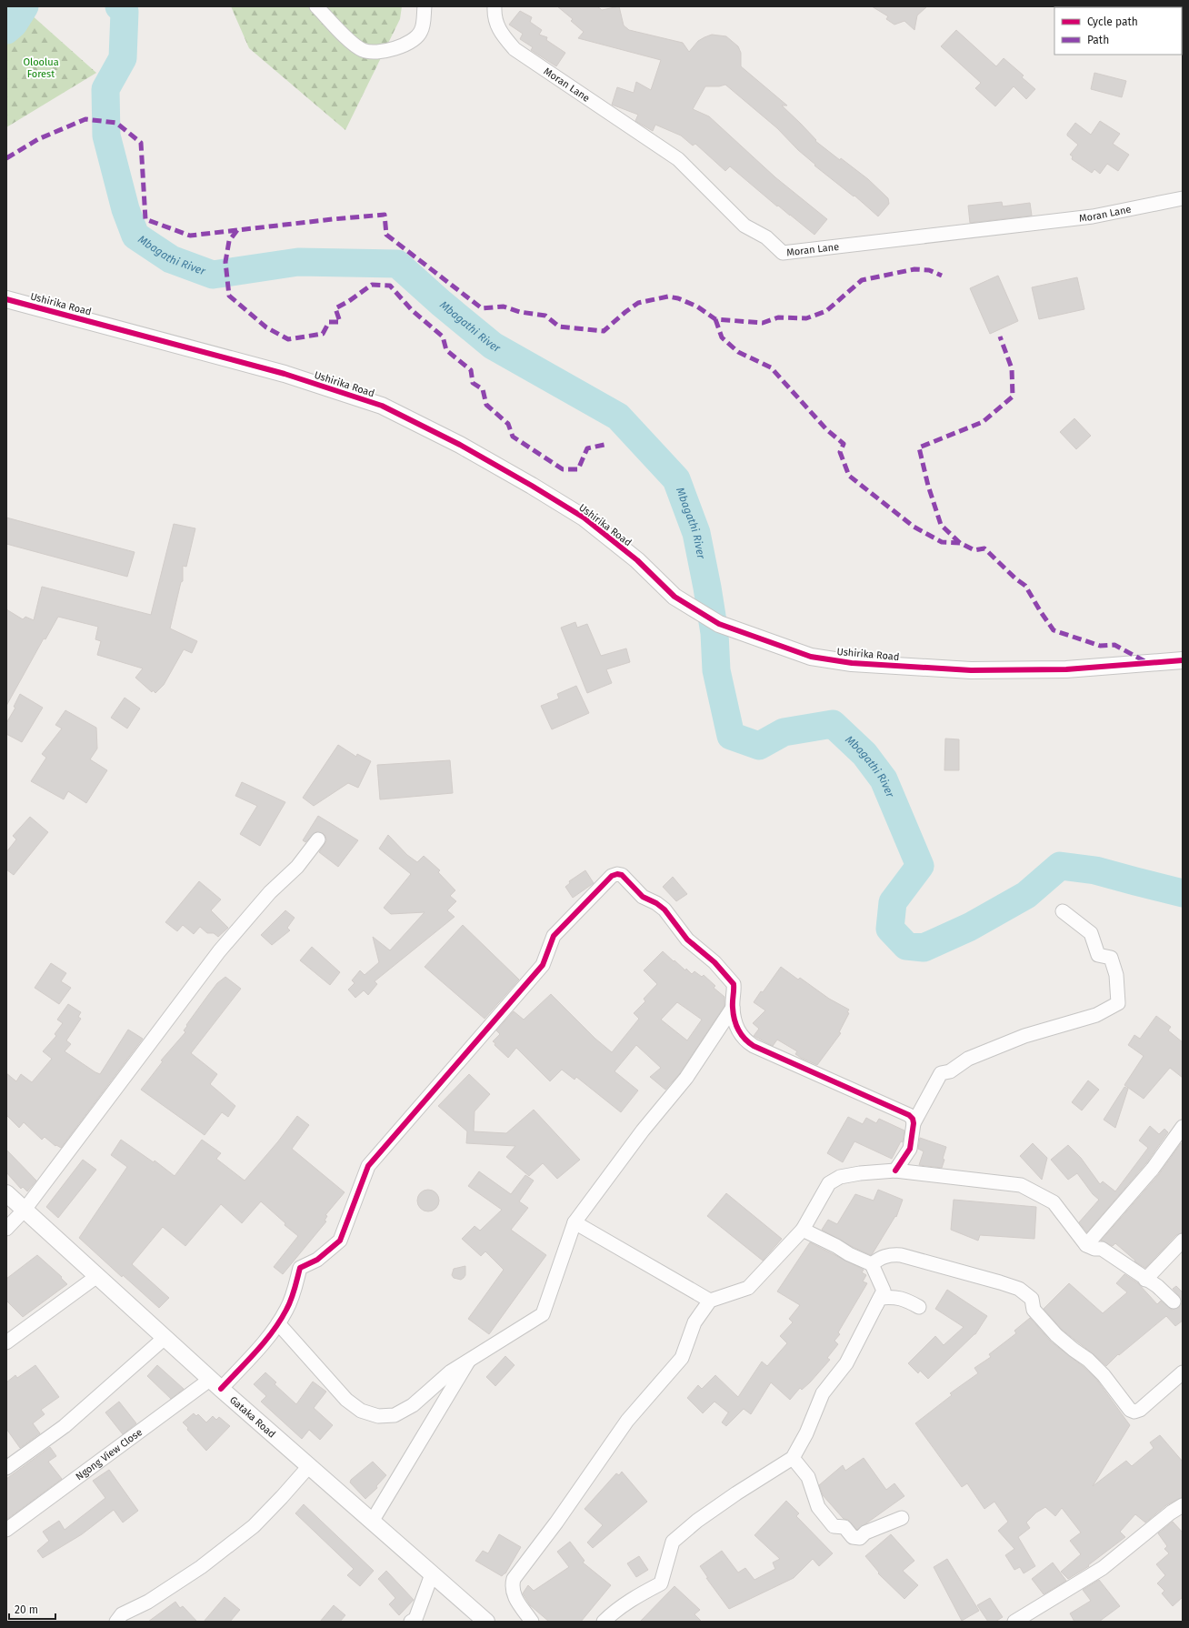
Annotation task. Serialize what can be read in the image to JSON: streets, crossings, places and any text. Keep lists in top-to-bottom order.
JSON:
{
  "streets": {
    "street": [
      "Moran Lane",
      "Ushirika Road",
      "Gataka Road",
      "Ngong View Close"
    ]
  },
  "crossings": [
    ["Gataka Road", "Ngong View Close"]
  ],
  "water": ["Mbagathi River"],
  "parks": ["Oloolua Forest"],
  "legend": ["Cycle path", "Path"],
  "scale_bar": "20 m"
}
